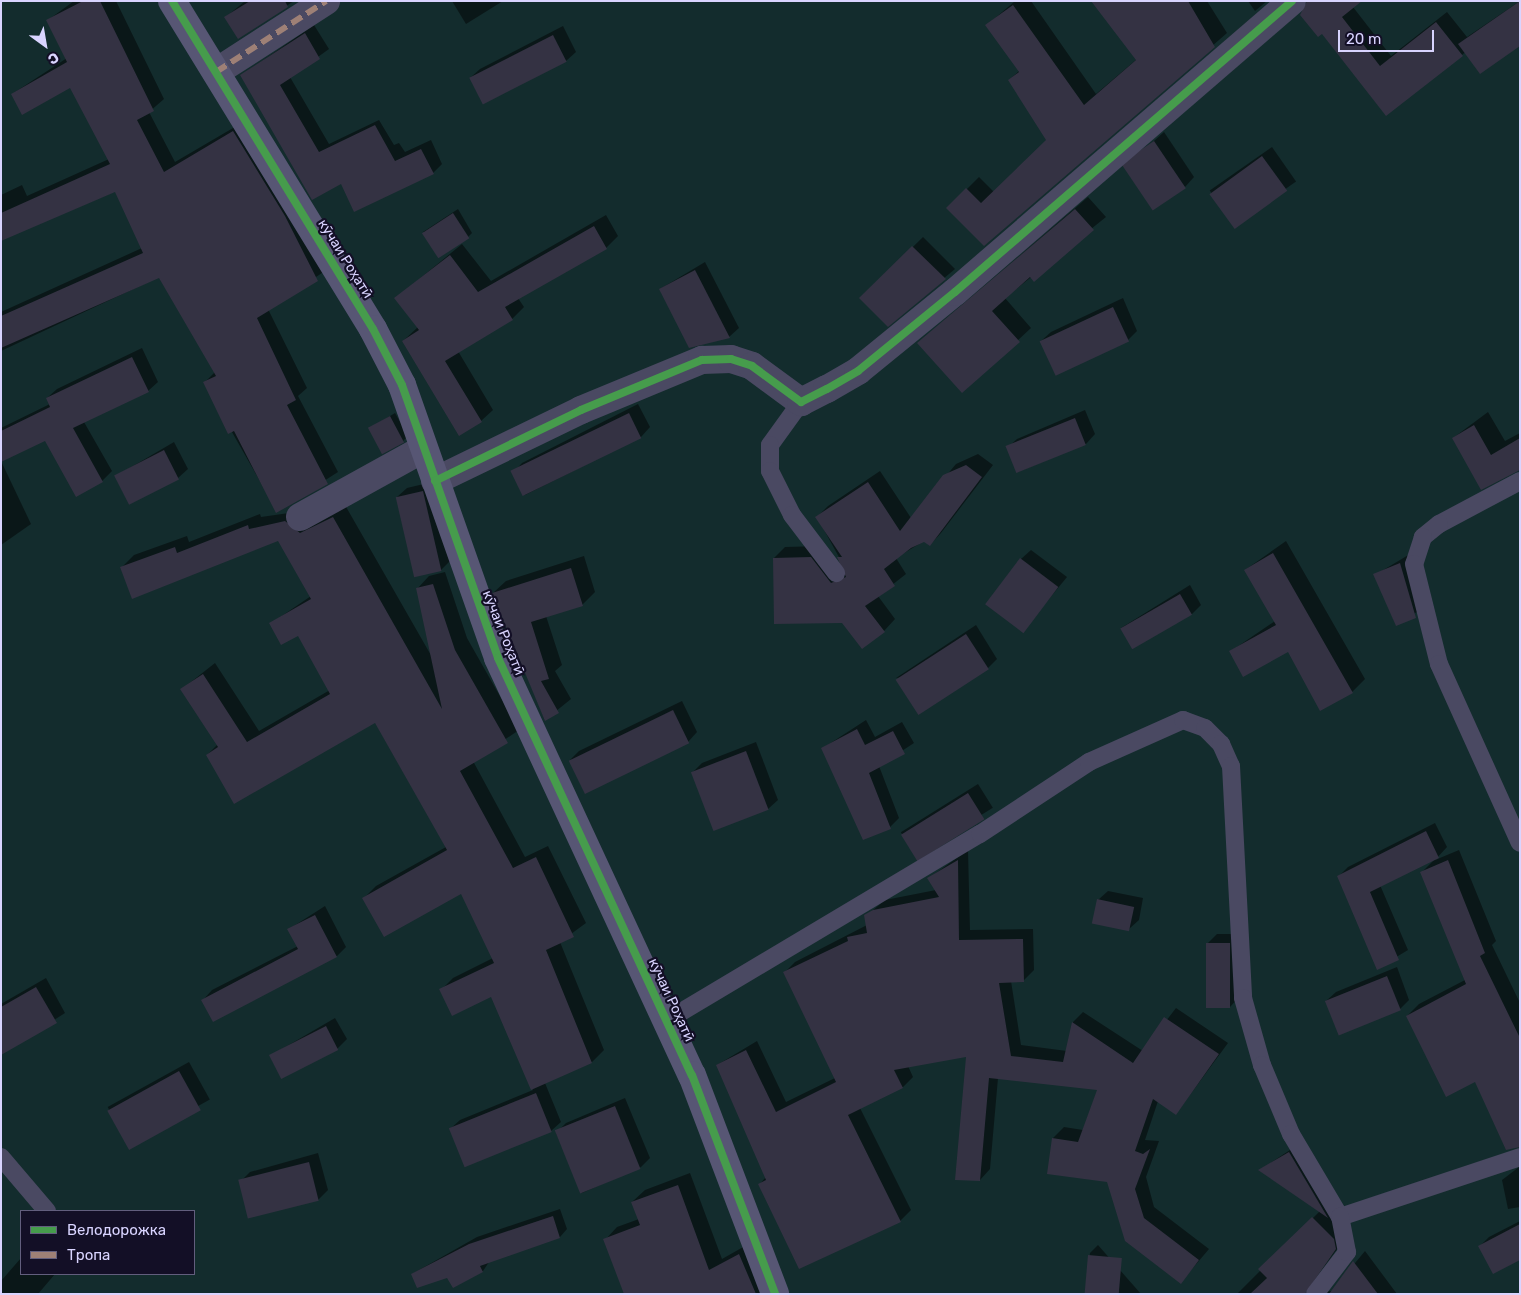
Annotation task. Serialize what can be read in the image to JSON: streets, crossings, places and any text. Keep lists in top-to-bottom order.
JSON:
{
  "streets": {
    "street": ["кӯчаи Роҳатӣ"]
  },
  "legend": ["Велодорожка", "Тропа"],
  "scale_bar": "20 m",
  "north": "bottom right"
}
